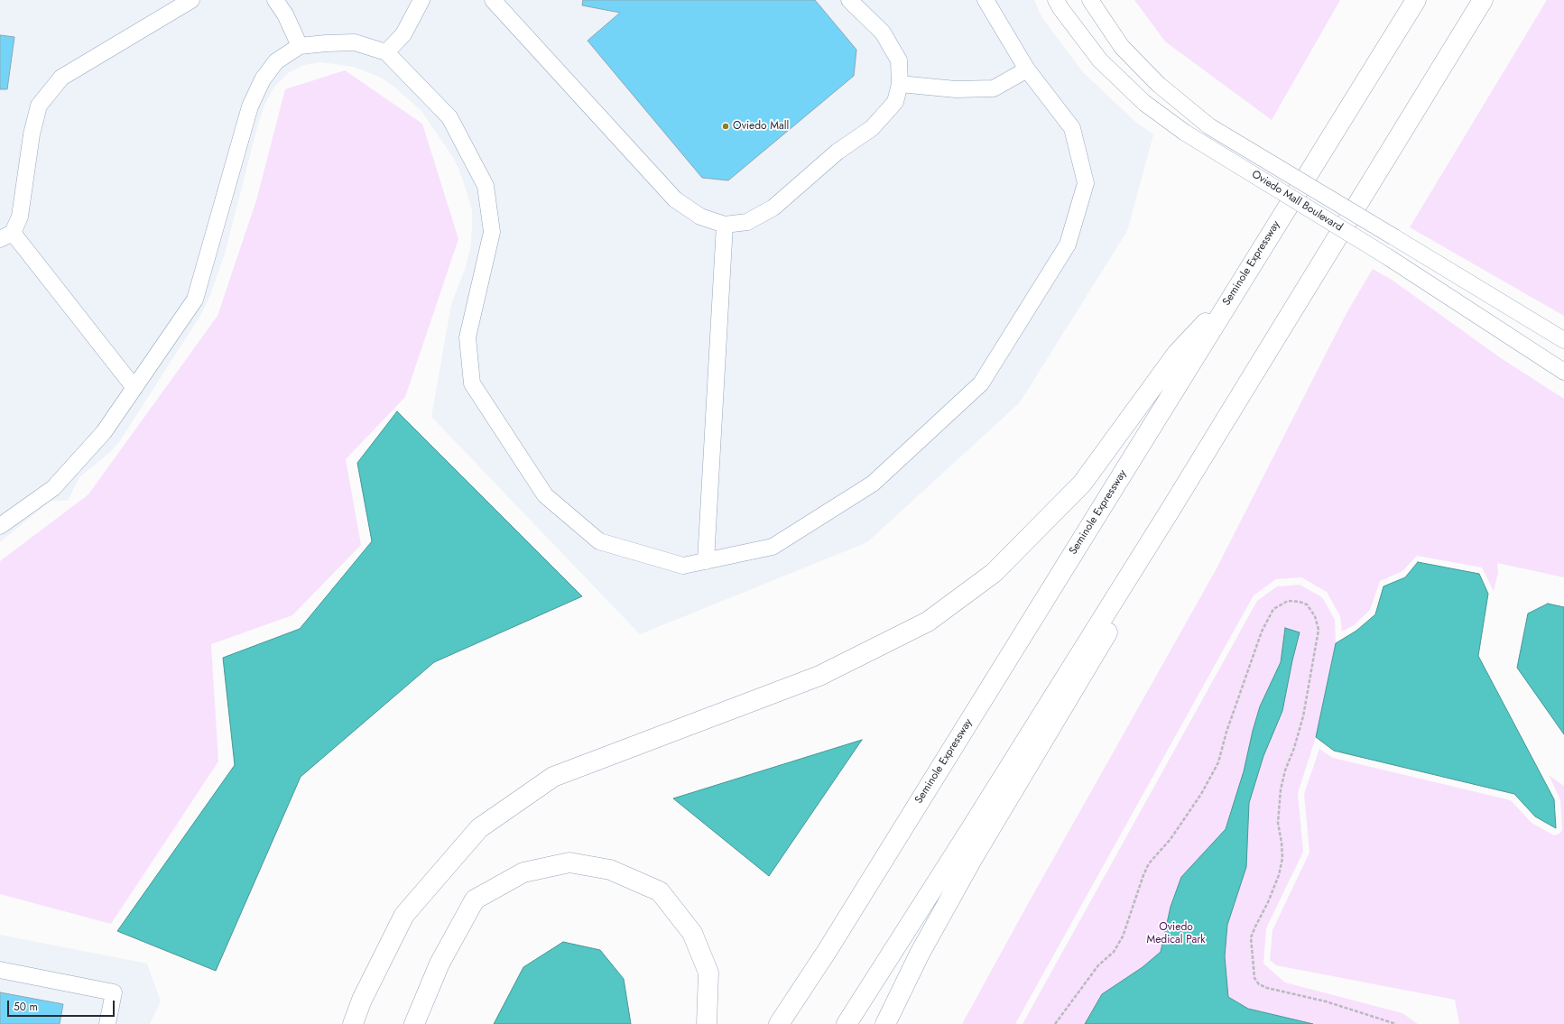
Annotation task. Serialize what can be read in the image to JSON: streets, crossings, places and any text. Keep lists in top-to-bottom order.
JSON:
{
  "streets": {
    "highway": ["Seminole Expressway"],
    "street": ["Oviedo Mall Boulevard"]
  },
  "parks": ["Oviedo Medical Park"],
  "places": ["Oviedo Mall"],
  "scale_bar": "50 m"
}
